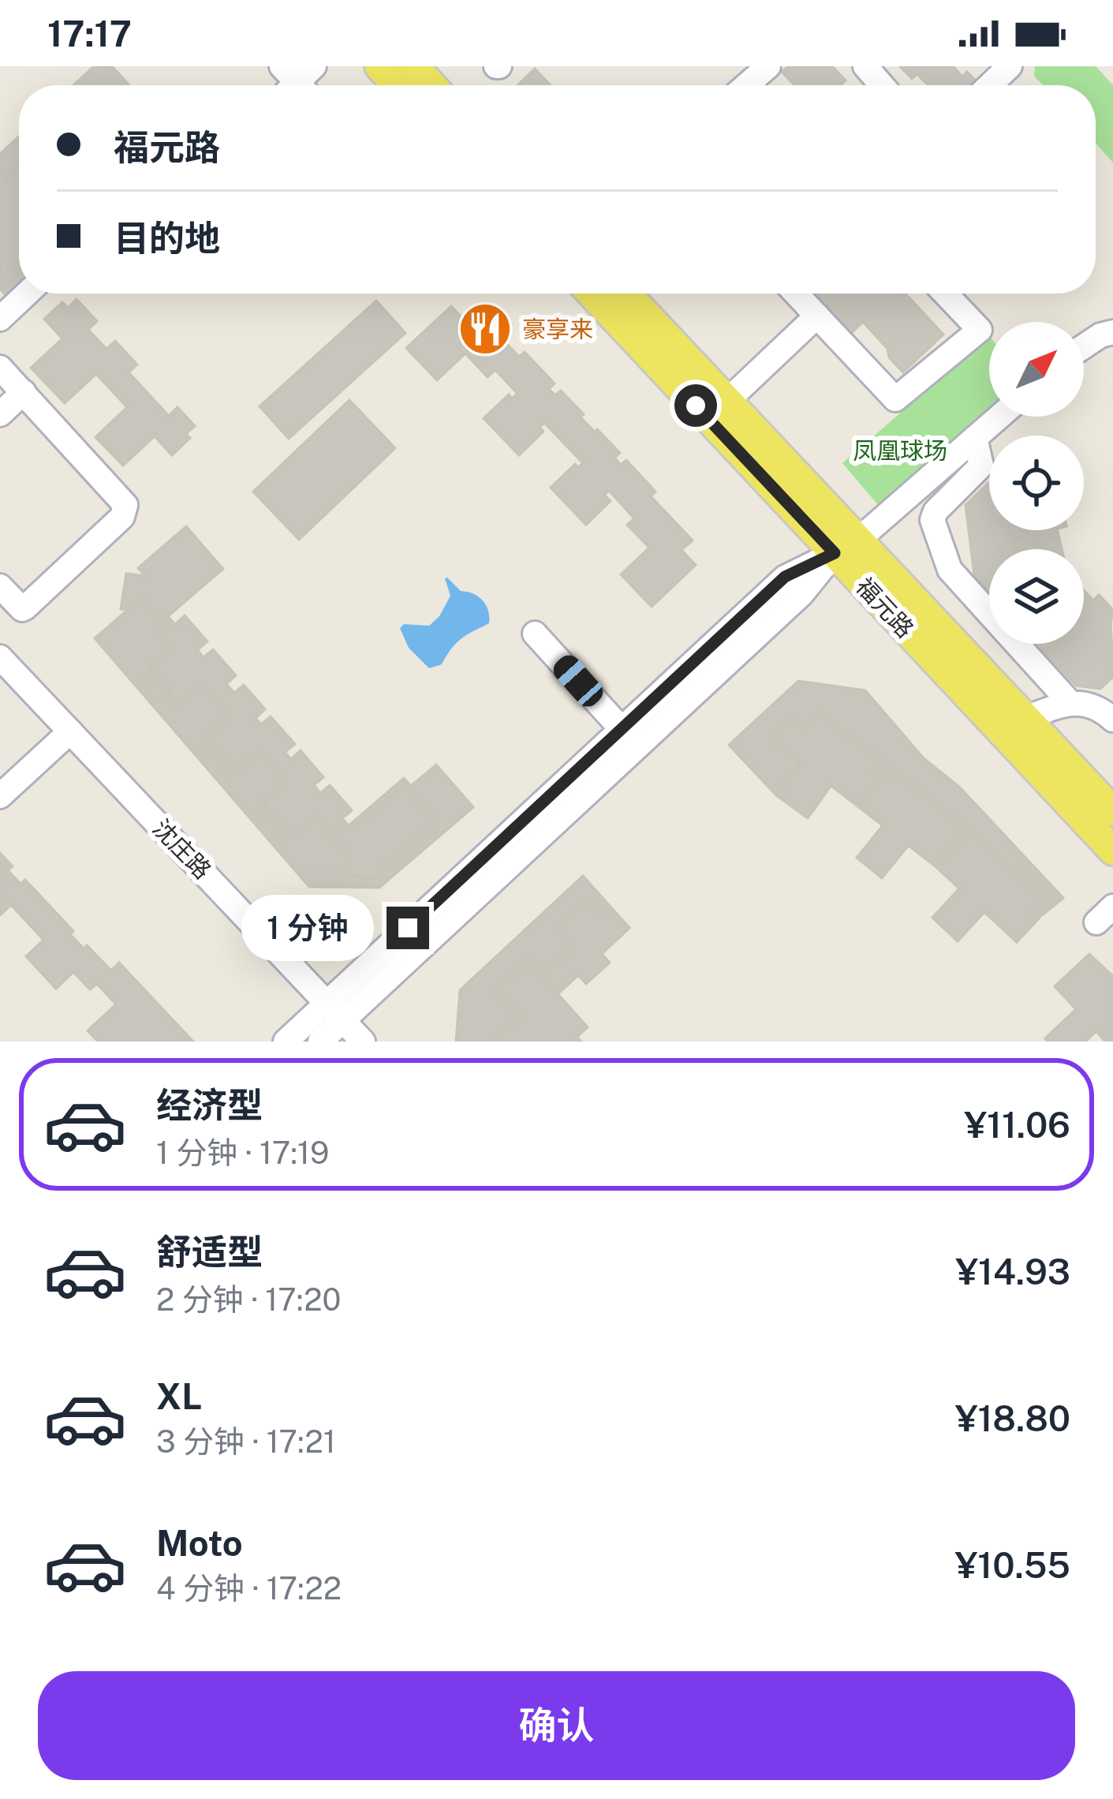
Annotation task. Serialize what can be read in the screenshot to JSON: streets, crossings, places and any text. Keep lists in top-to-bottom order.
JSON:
{
  "streets": {
    "main road": ["福元路"],
    "street": ["沈庄路"]
  },
  "parks": ["凤凰球场"],
  "places": {
    "restaurant": ["豪享来"]
  },
  "north": "top right",
  "page": {
    "status": "17:17",
    "banner": ["福元路", "目的地"],
    "bubble": "1 分钟",
    "list": [
      {
        "name": "经济型",
        "note": "1 分钟 · 17:19",
        "value": "¥11.06"
      },
      {
        "name": "舒适型",
        "note": "2 分钟 · 17:20",
        "value": "¥14.93"
      },
      {
        "name": "XL",
        "note": "3 分钟 · 17:21",
        "value": "¥18.80"
      },
      {
        "name": "Moto",
        "note": "4 分钟 · 17:22",
        "value": "¥10.55"
      }
    ],
    "buttons": "确认"
  }
}
